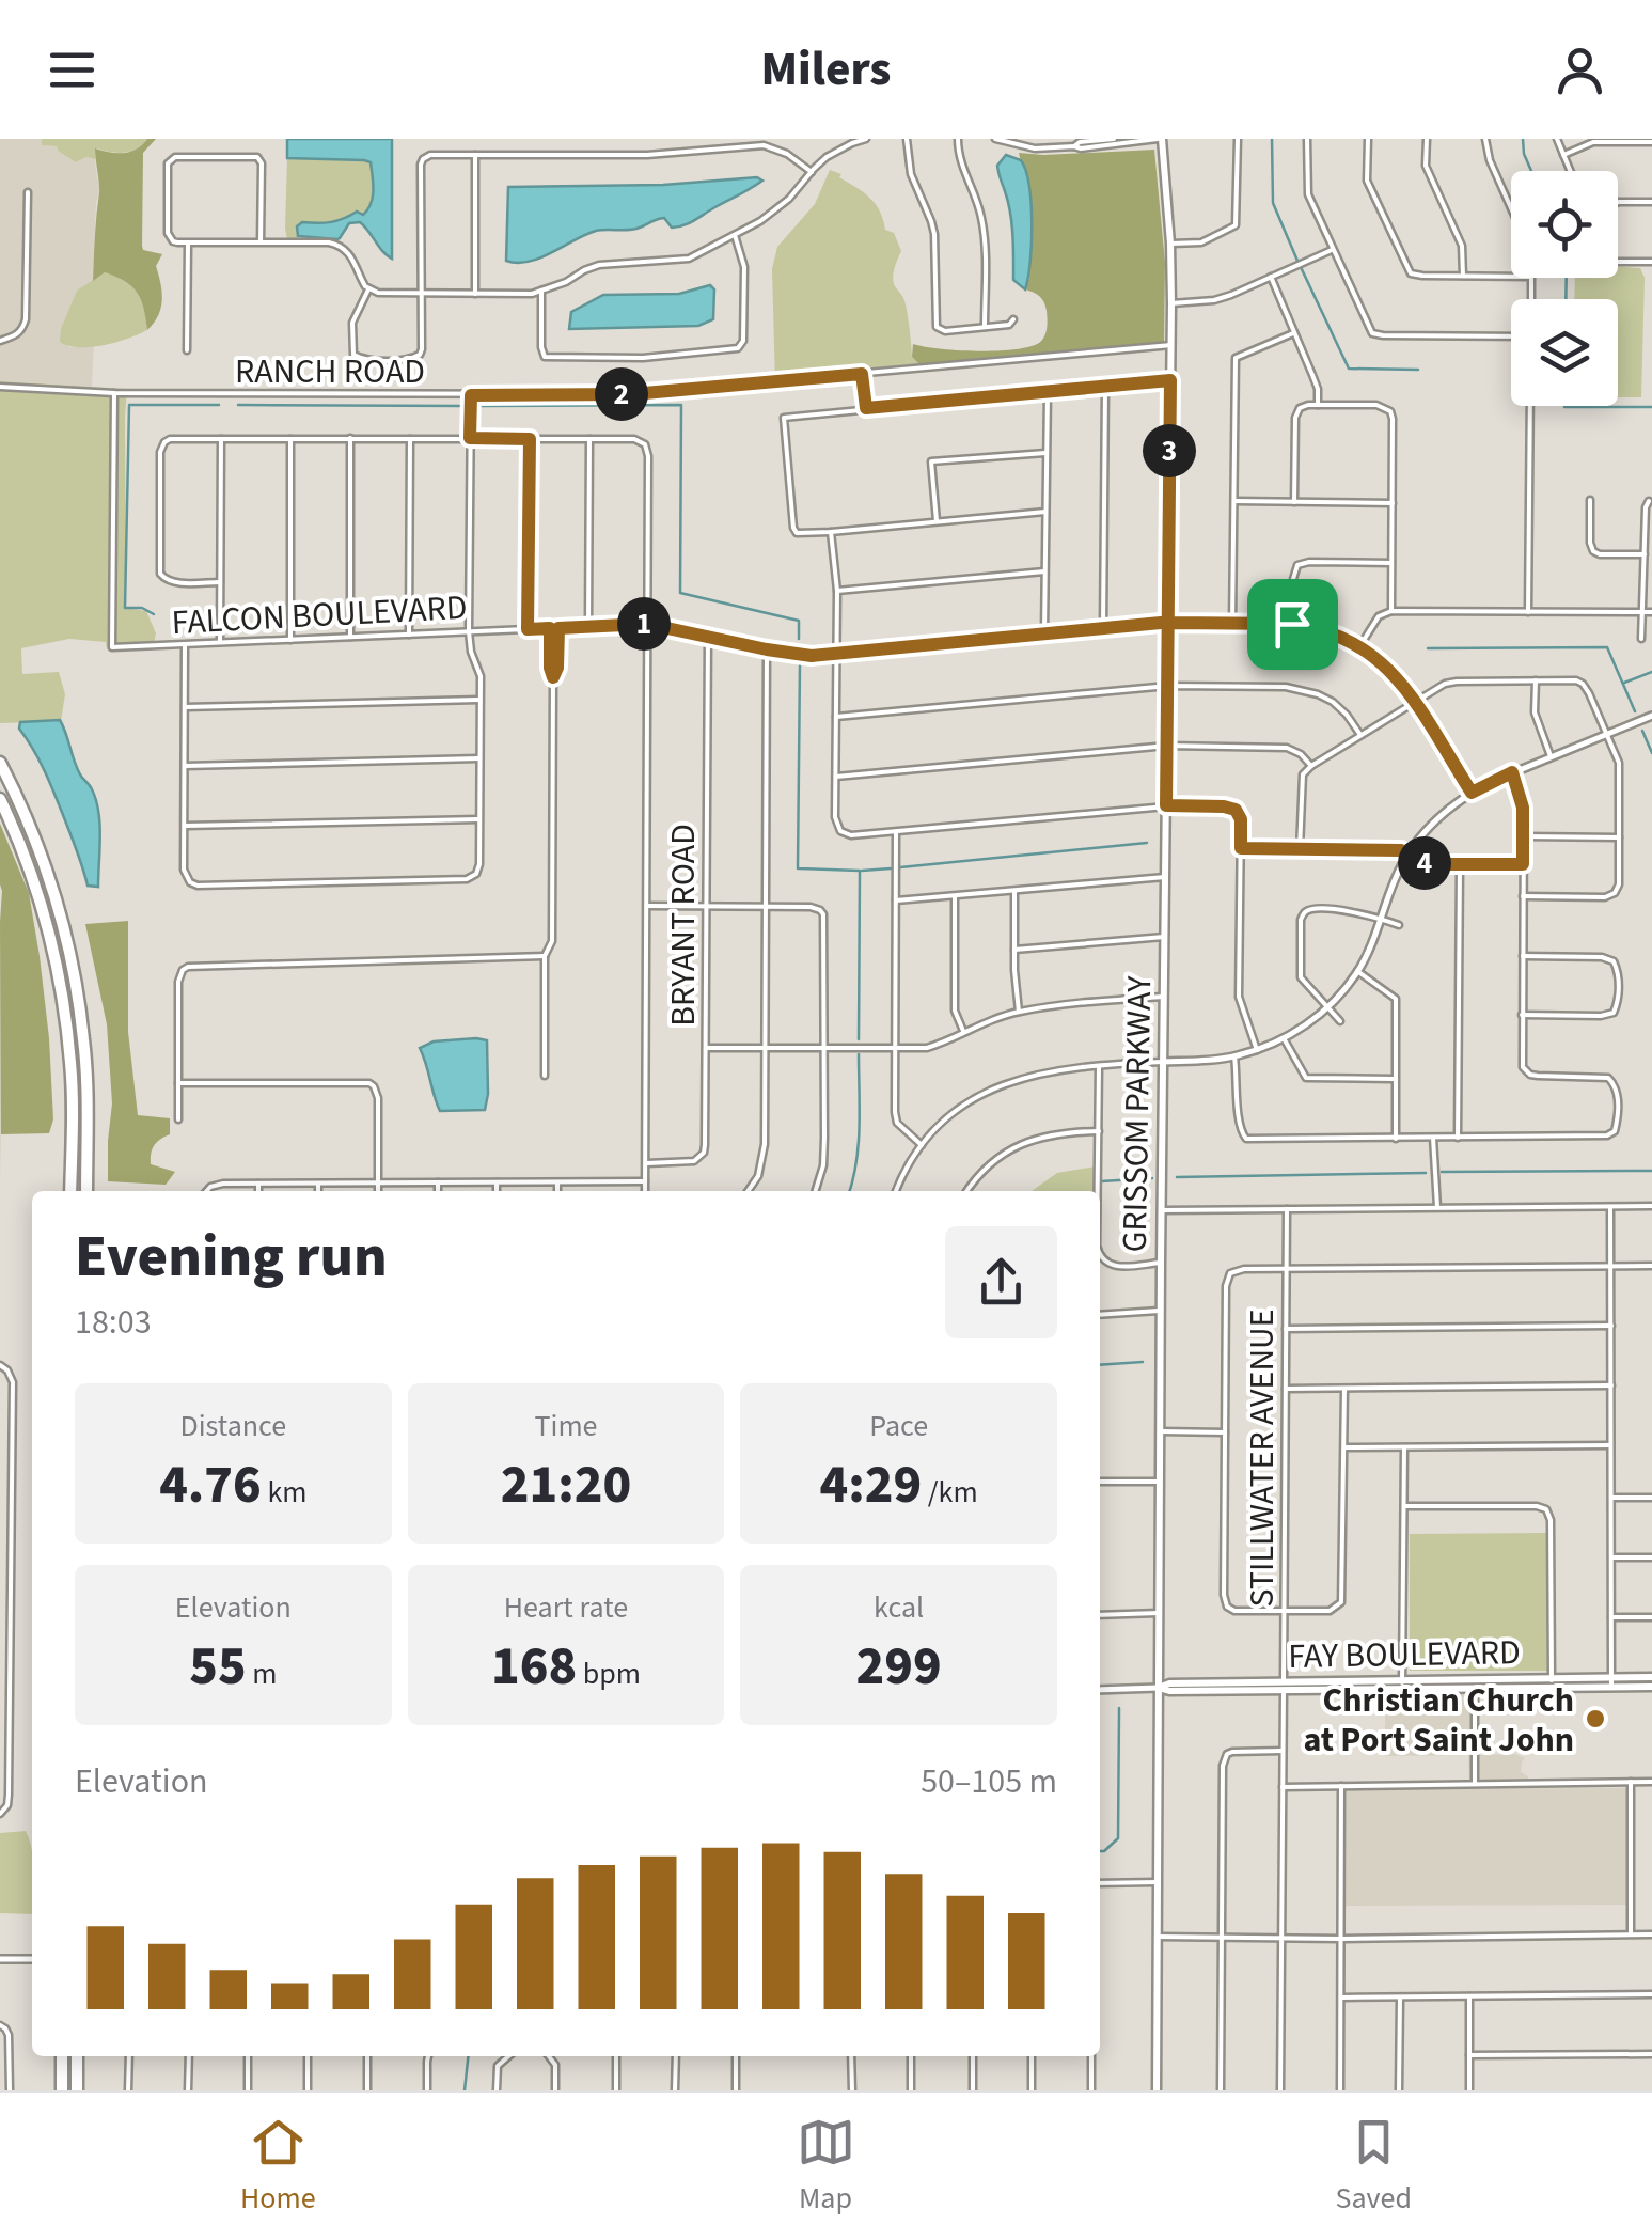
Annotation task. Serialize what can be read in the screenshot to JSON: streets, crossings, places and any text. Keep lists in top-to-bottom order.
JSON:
{
  "streets": {
    "main road": ["GRISSOM PARKWAY", "FAY BOULEVARD"],
    "street": [
      "RANCH ROAD",
      "FALCON BOULEVARD",
      "BRYANT ROAD",
      "STILLWATER AVENUE"
    ]
  },
  "crossings": [
    ["RANCH ROAD", "FALCON BOULEVARD"],
    ["RANCH ROAD", "GRISSOM PARKWAY"],
    ["FALCON BOULEVARD", "BRYANT ROAD"],
    ["FALCON BOULEVARD", "GRISSOM PARKWAY"],
    ["GRISSOM PARKWAY", "FAY BOULEVARD"],
    ["STILLWATER AVENUE", "FAY BOULEVARD"]
  ],
  "places": ["Christian Church at Port Saint John"],
  "page": {
    "header": "Milers",
    "pins": [
      "2",
      "3",
      "1",
      "4"
    ],
    "heading": ["Evening run", "18:03"],
    "stats": [
      ["Distance", "4.76 km"],
      ["Time", "21:20"],
      ["Pace", "4:29 /km"],
      ["Elevation", "55 m"],
      ["Heart rate", "168 bpm"],
      ["kcal", "299"]
    ],
    "chart": ["Elevation", "50–105 m"],
    "tabs": ["Home", "Map", "Saved"]
  }
}
